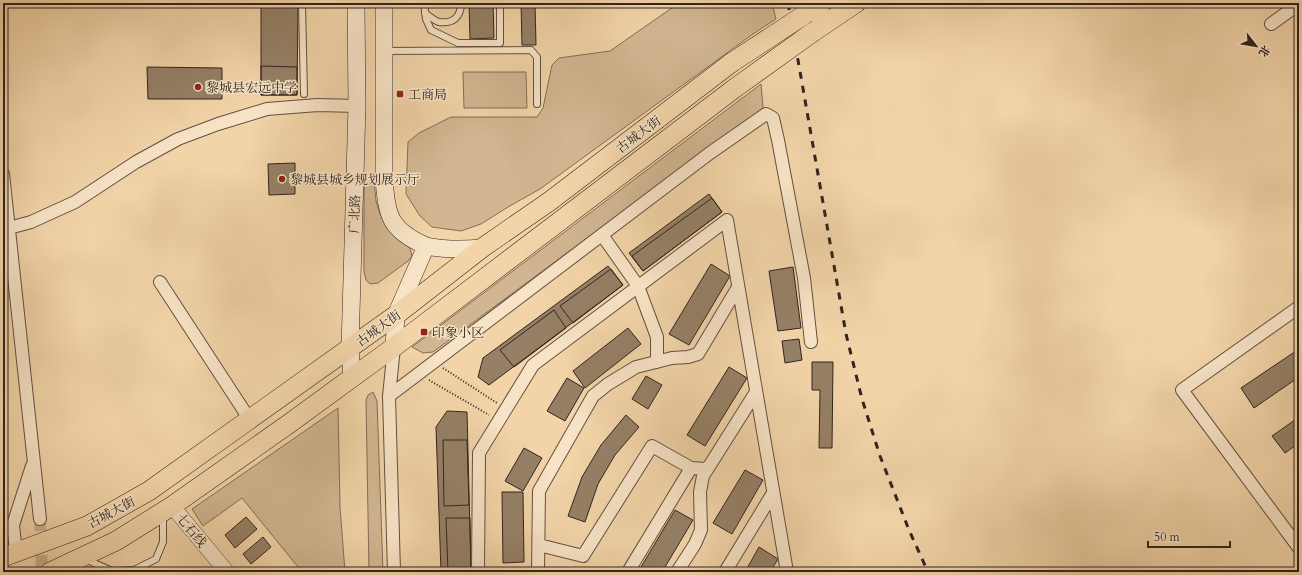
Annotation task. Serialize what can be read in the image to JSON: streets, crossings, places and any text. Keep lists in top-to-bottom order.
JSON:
{
  "streets": {
    "main road": ["古城大街", "广北路"],
    "street": ["七石线"]
  },
  "crossings": [
    ["古城大街", "广北路"],
    ["古城大街", "七石线"]
  ],
  "places": {
    "other": ["黎城县宏远中学", "黎城县城乡规划展示厅"],
    "transit": ["工商局", "印象小区"]
  },
  "scale_bar": "50 m",
  "north": "bottom right"
}
